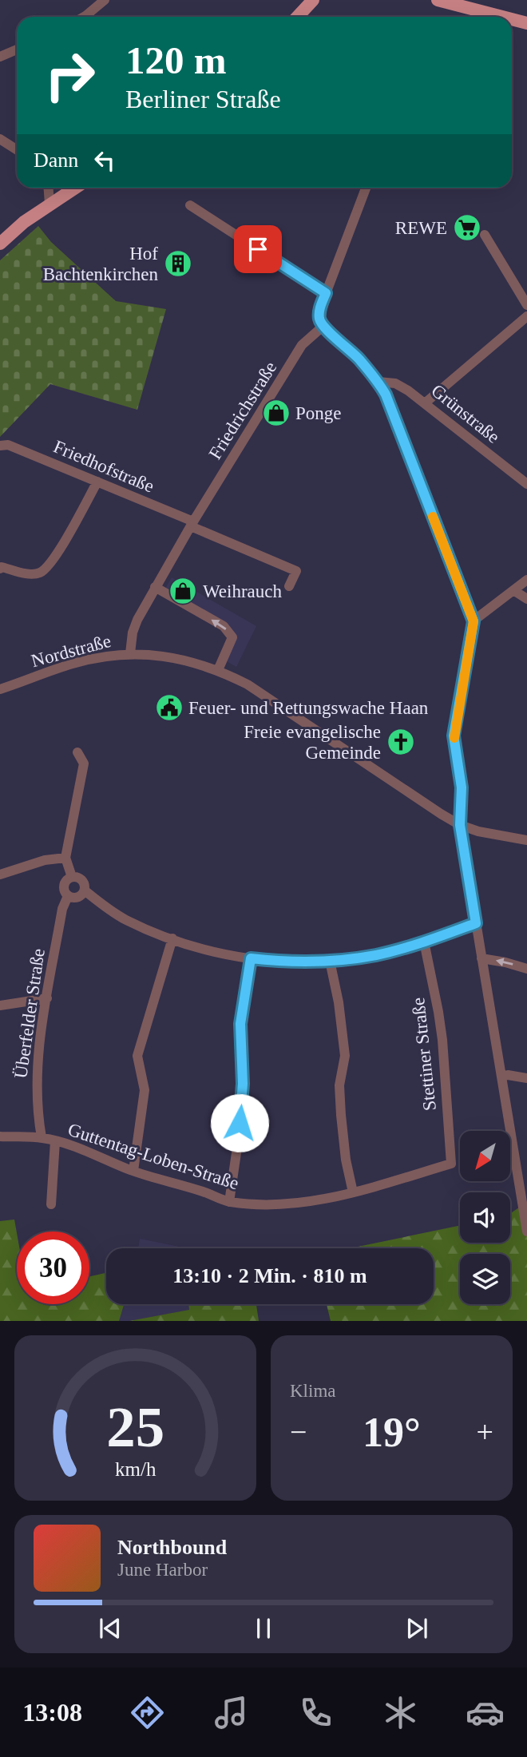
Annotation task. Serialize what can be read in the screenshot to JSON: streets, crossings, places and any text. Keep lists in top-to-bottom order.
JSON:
{
  "streets": {
    "street": [
      "Friedrichstraße",
      "Grünstraße",
      "Friedhofstraße",
      "Nordstraße",
      "Überfelder Straße",
      "Stettiner Straße",
      "Guttentag-Loben-Straße"
    ]
  },
  "crossings": [
    ["Friedrichstraße", "Friedhofstraße"],
    ["Friedrichstraße", "Nordstraße"],
    ["Überfelder Straße", "Guttentag-Loben-Straße"],
    ["Stettiner Straße", "Guttentag-Loben-Straße"]
  ],
  "places": {
    "supermarket": ["REWE"],
    "building": ["Hof Bachtenkirchen"],
    "shop": ["Ponge", "Weihrauch"],
    "public building": ["Feuer- und Rettungswache Haan"],
    "church": ["Freie evangelische Gemeinde"]
  },
  "north": "bottom left",
  "page": {
    "turn": ["120 m", "Berliner Straße"],
    "then": "Dann",
    "limit": "30",
    "trip": "13:10 · 2 Min. · 810 m",
    "tile": "Klima",
    "heat": ["−", "19°", "+"],
    "song": ["Northbound", "June Harbor"],
    "tabs": "13:08",
    "gauge": ["25", "km/h"]
  }
}
